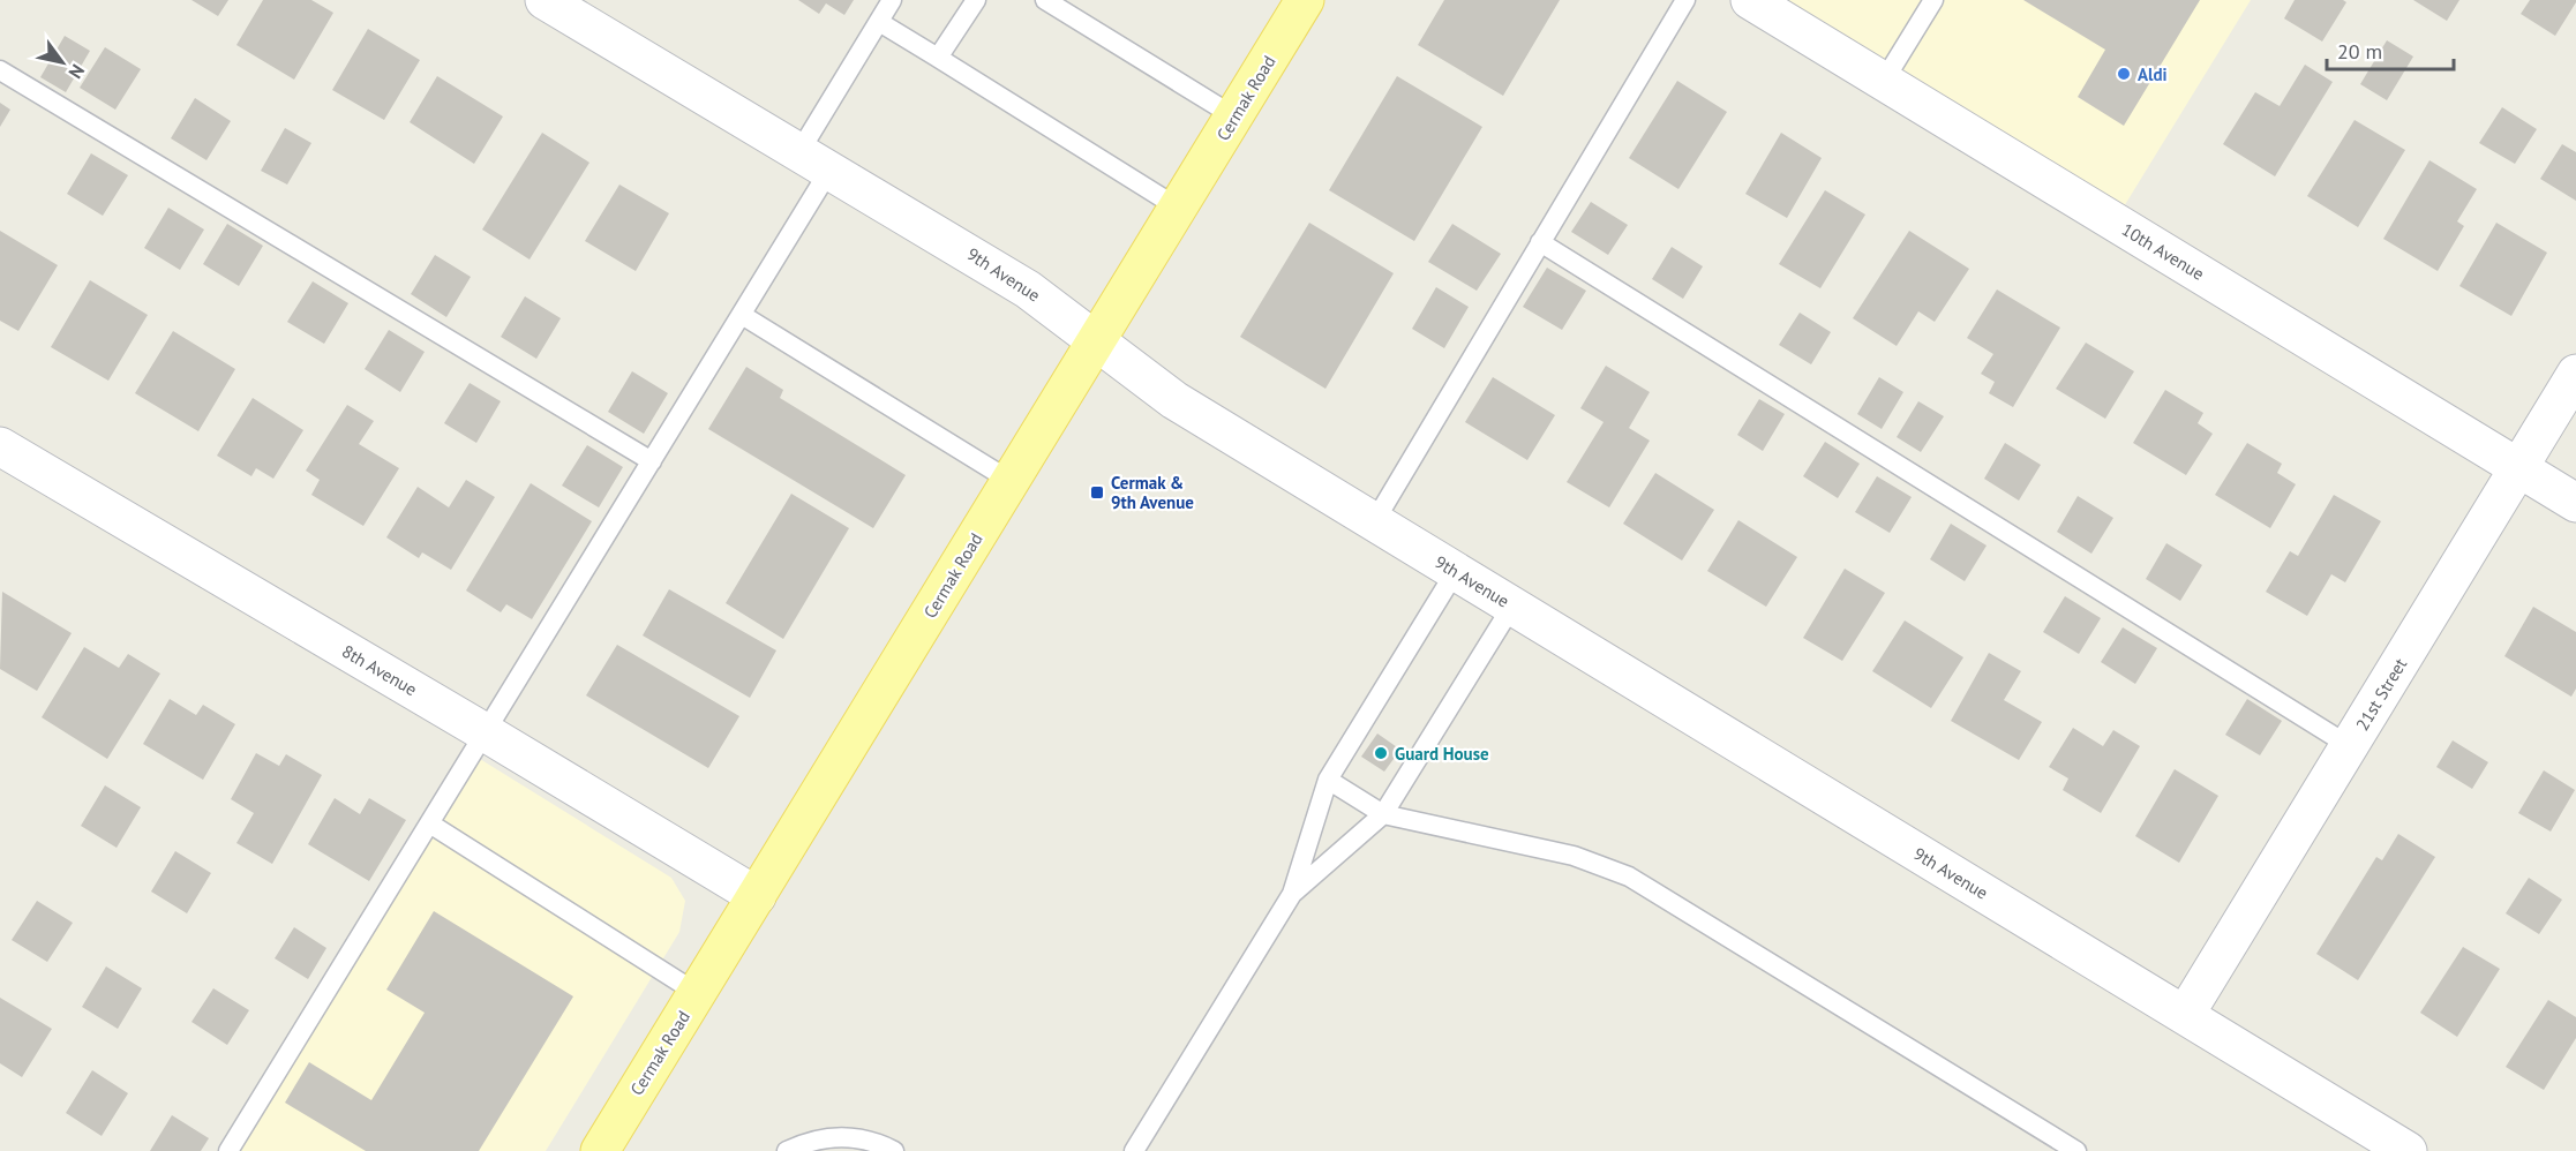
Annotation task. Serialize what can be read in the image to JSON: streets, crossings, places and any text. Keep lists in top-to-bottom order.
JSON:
{
  "streets": {
    "main road": ["Cermak Road"],
    "street": [
      "10th Avenue",
      "9th Avenue",
      "8th Avenue",
      "21st Street"
    ]
  },
  "crossings": [
    ["Cermak Road", "9th Avenue"],
    ["Cermak Road", "8th Avenue"],
    ["10th Avenue", "21st Street"],
    ["9th Avenue", "21st Street"]
  ],
  "places": {
    "other": ["Aldi", "Guard House"],
    "transit": ["Cermak & 9th Avenue"]
  },
  "scale_bar": "20 m",
  "north": "bottom right"
}
